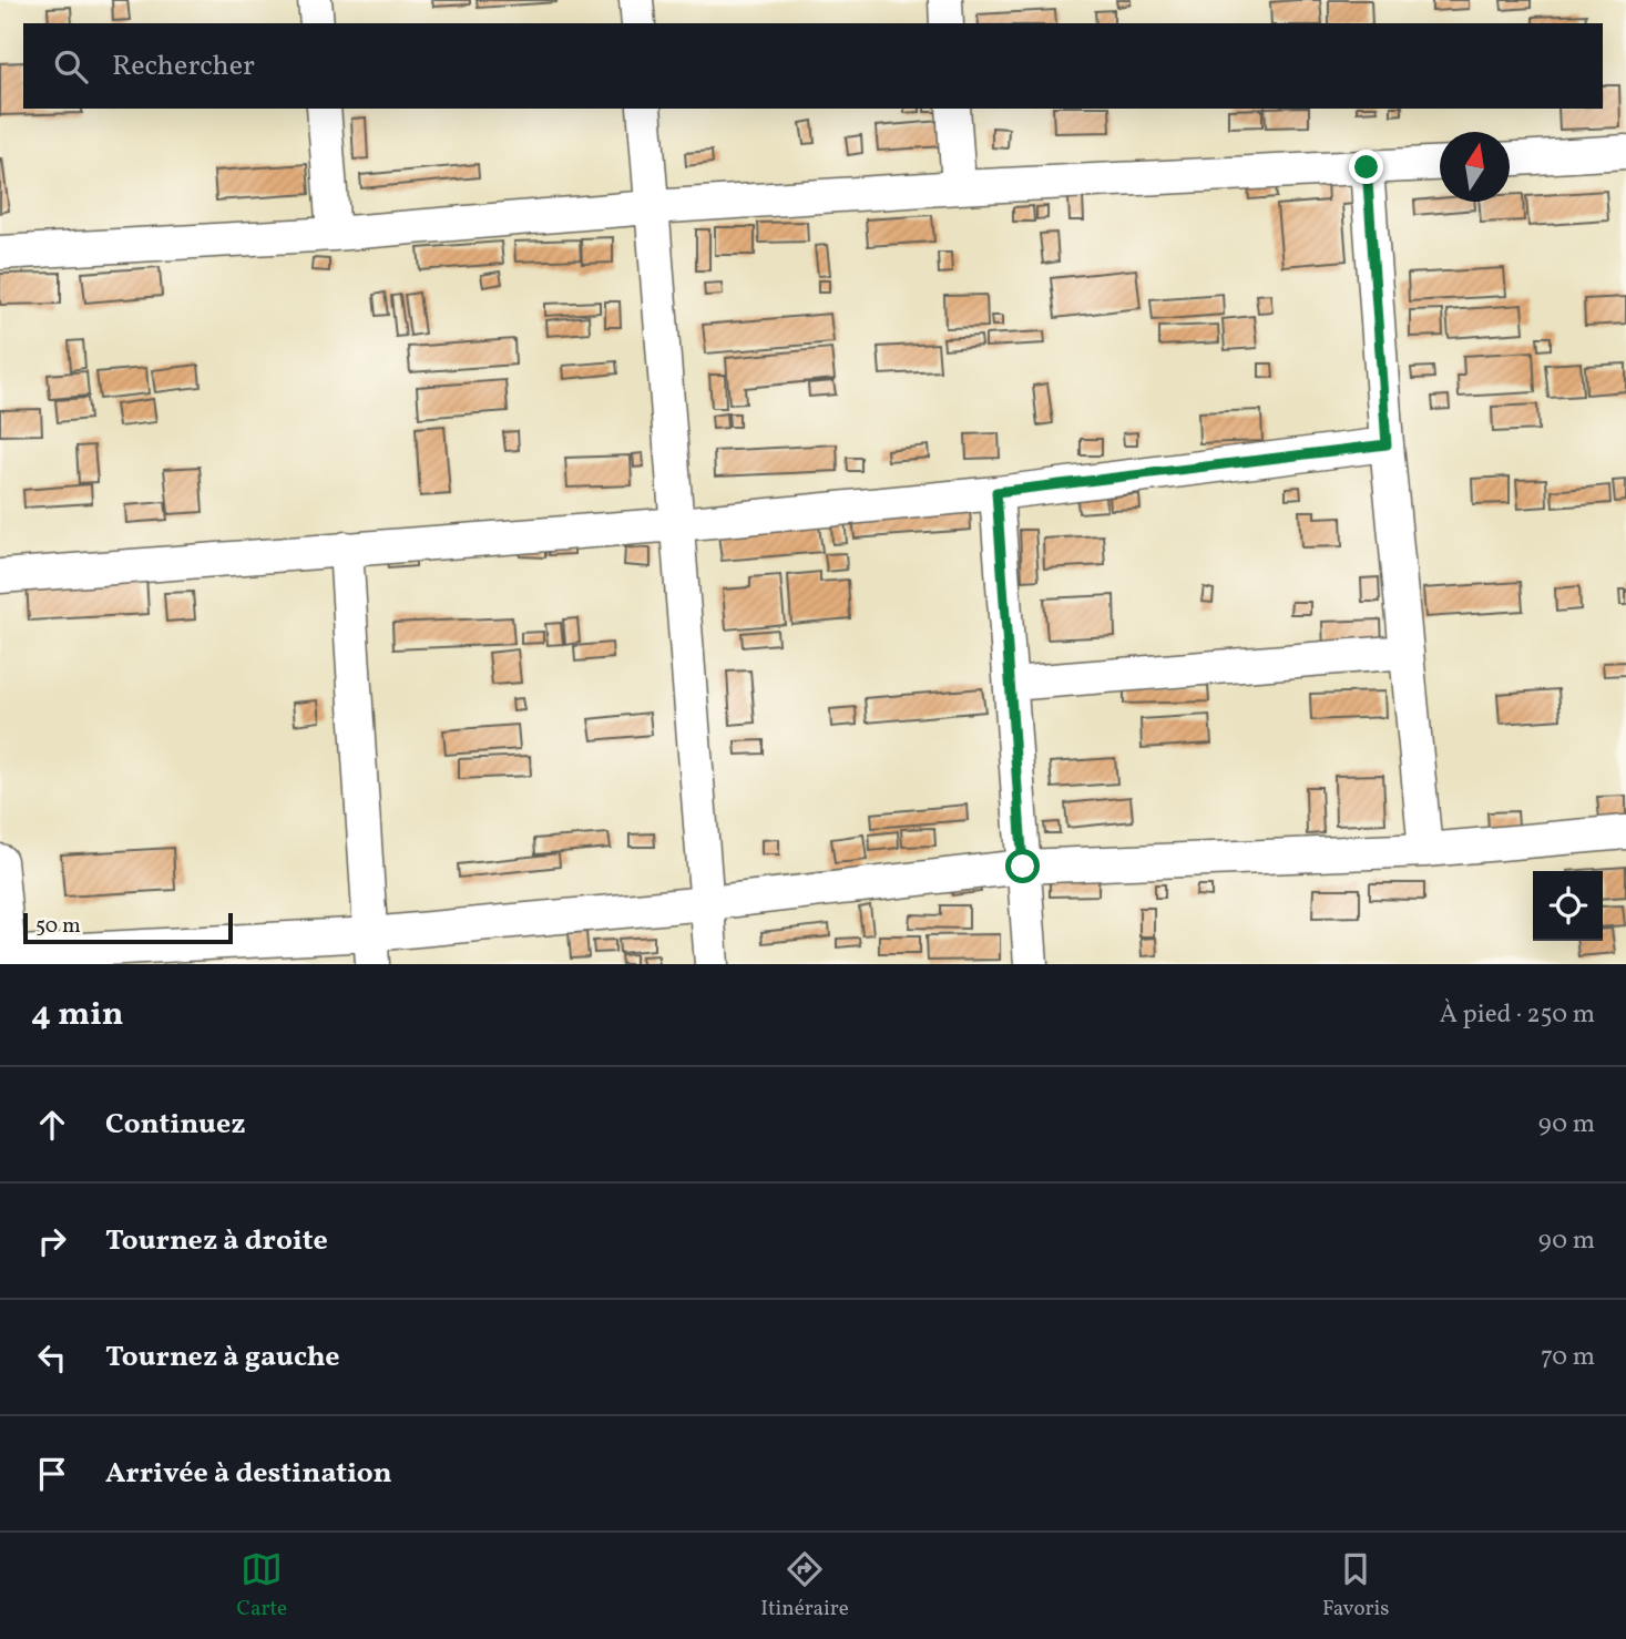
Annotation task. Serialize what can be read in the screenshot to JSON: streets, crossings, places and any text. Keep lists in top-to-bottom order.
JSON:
{
  "scale_bar": "50 m",
  "north": "top",
  "page": {
    "search": "Rechercher",
    "scale": "50 m",
    "heading": ["4 min", "À pied · 250 m"],
    "list": [
      ["Continuez", "90 m"],
      ["Tournez à droite", "90 m"],
      ["Tournez à gauche", "70 m"],
      "Arrivée à destination"
    ],
    "nav": ["Carte", "Itinéraire", "Favoris"]
  }
}
